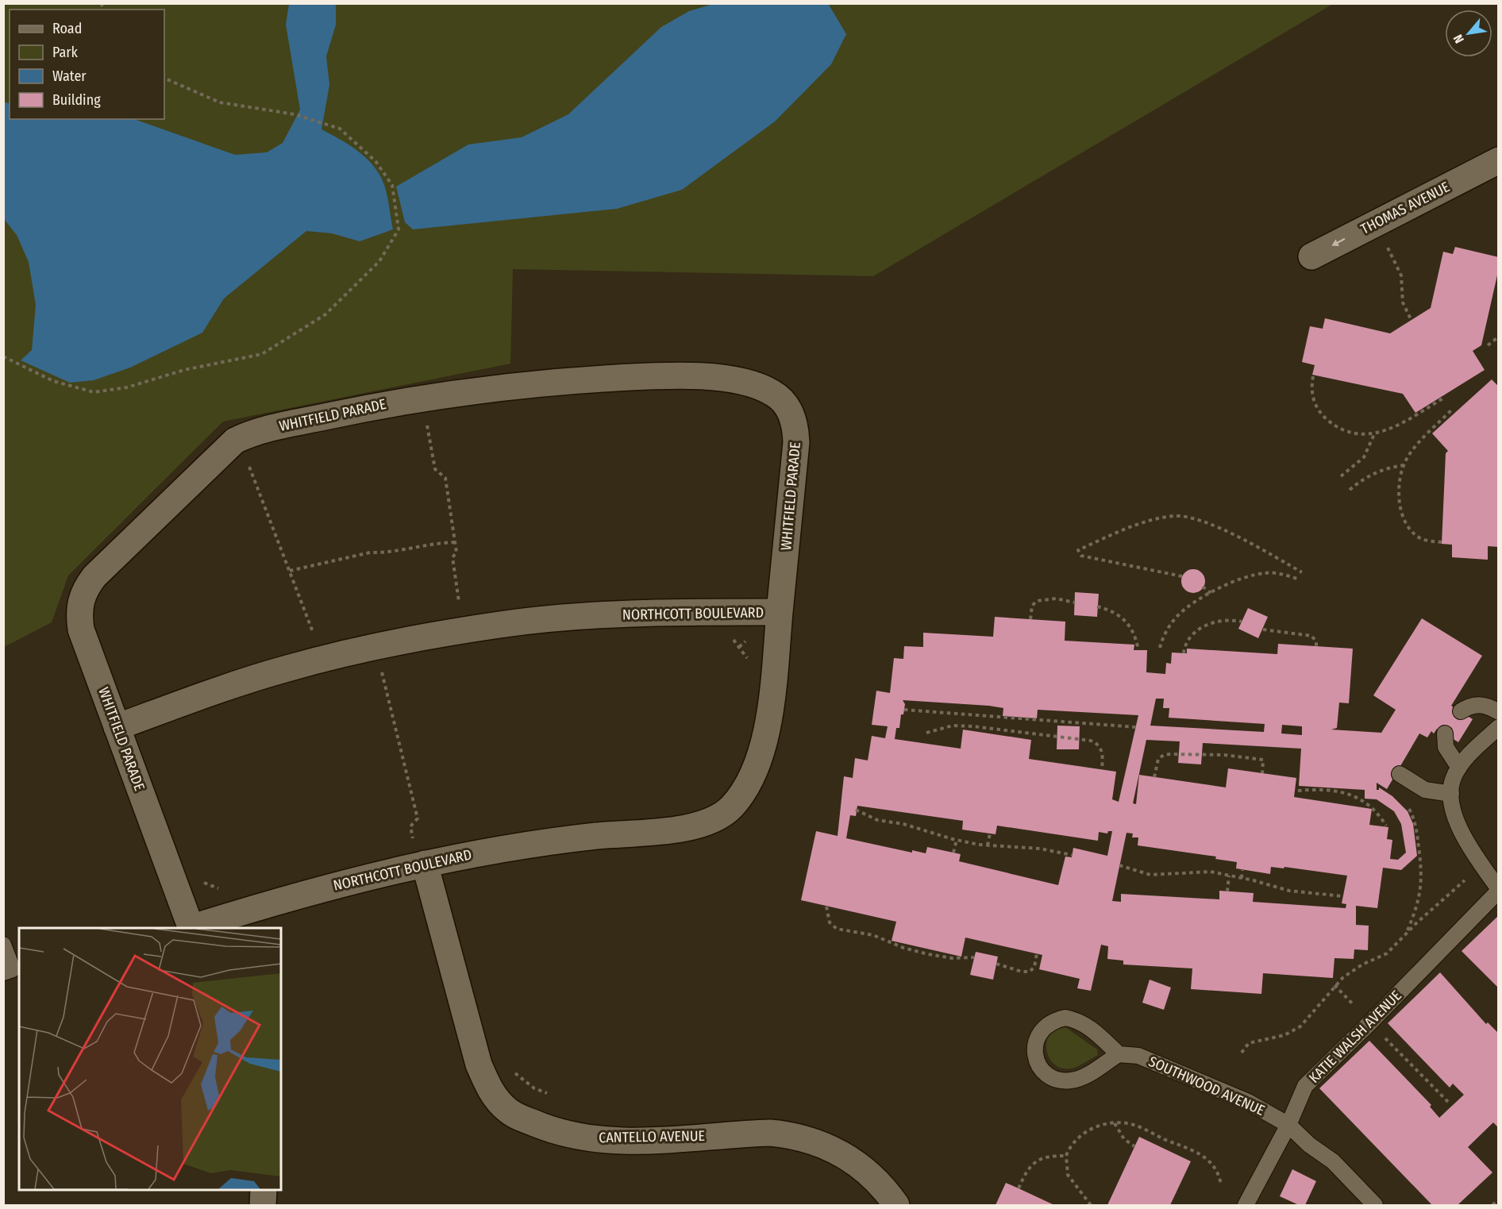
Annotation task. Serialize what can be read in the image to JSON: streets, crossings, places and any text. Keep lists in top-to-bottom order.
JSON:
{
  "streets": {
    "street": [
      "THOMAS AVENUE",
      "WHITFIELD PARADE",
      "NORTHCOTT BOULEVARD",
      "CANTELLO AVENUE"
    ],
    "lane": ["KATIE WALSH AVENUE", "SOUTHWOOD AVENUE"]
  },
  "crossings": [
    ["WHITFIELD PARADE", "NORTHCOTT BOULEVARD"],
    ["NORTHCOTT BOULEVARD", "CANTELLO AVENUE"],
    ["KATIE WALSH AVENUE", "SOUTHWOOD AVENUE"]
  ],
  "legend": [
    "Road",
    "Park",
    "Water",
    "Building"
  ],
  "north": "bottom left"
}
